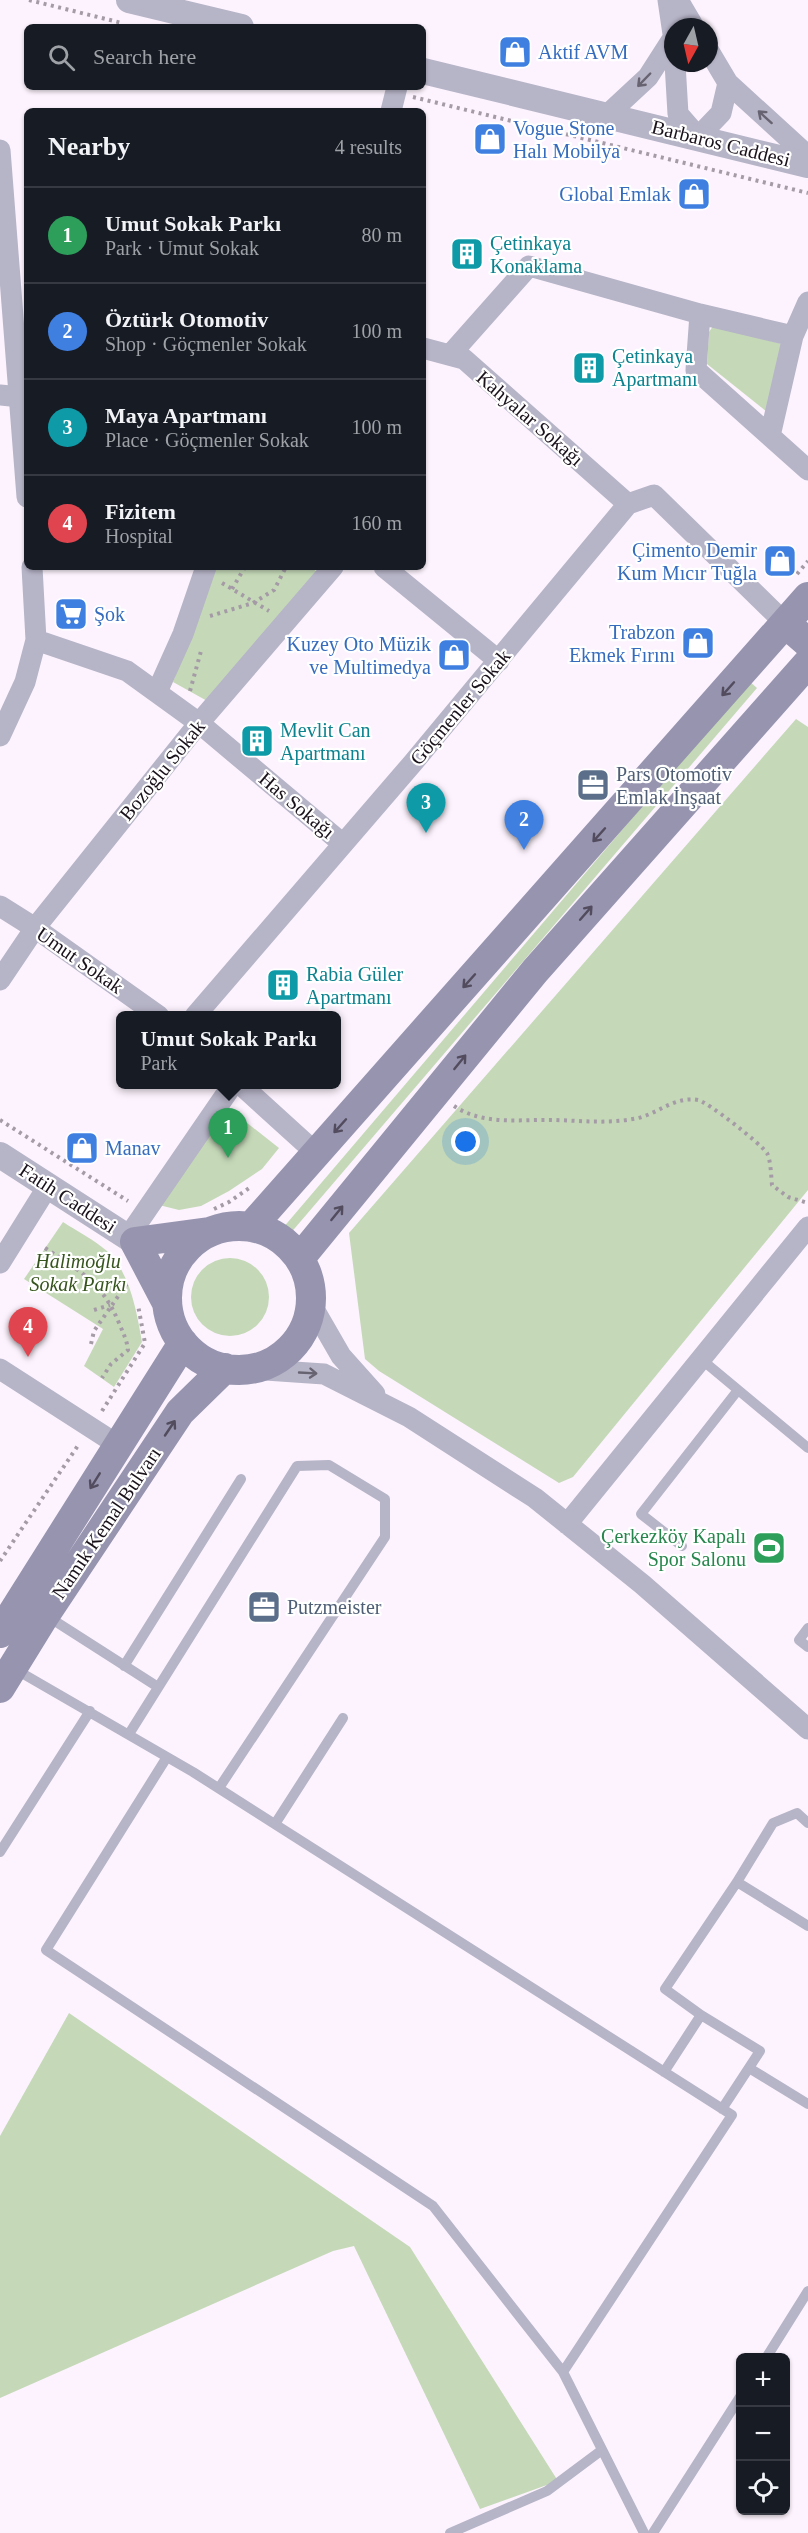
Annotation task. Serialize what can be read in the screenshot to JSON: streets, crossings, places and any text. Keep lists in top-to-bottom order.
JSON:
{
  "streets": {
    "main road": ["Namık Kemal Bulvarı"],
    "street": [
      "Barbaros Caddesi",
      "Kahyalar Sokağı",
      "Göçmenler Sokak",
      "Bozoğlu Sokak",
      "Has Sokağı",
      "Umut Sokak",
      "Fatih Caddesi"
    ]
  },
  "crossings": [
    ["Kahyalar Sokağı", "Göçmenler Sokak"],
    ["Göçmenler Sokak", "Has Sokağı"],
    ["Bozoğlu Sokak", "Has Sokağı"],
    ["Bozoğlu Sokak", "Umut Sokak"]
  ],
  "parks": ["Halimoğlu Sokak Parkı"],
  "places": {
    "shop": [
      "Aktif AVM",
      "Vogue Stone Halı Mobilya",
      "Global Emlak",
      "Çimento Demir Kum Mıcır Tuğla",
      "Trabzon Ekmek Fırını",
      "Kuzey Oto Müzik ve Multimedya",
      "Manav"
    ],
    "building": [
      "Çetinkaya Konaklama",
      "Çetinkaya Apartmanı",
      "Mevlit Can Apartmanı",
      "Rabia Güler Apartmanı"
    ],
    "supermarket": ["Şok"],
    "office": ["Pars Otomotiv Emlak İnşaat", "Putzmeister"],
    "sports": ["Çerkezköy Kapalı Spor Salonu"]
  },
  "north": "bottom",
  "page": {
    "search": "Search here",
    "heading": ["Nearby", "4 results"],
    "list": [
      {
        "mark": "1",
        "name": "Umut Sokak Parkı",
        "note": "Park · Umut Sokak",
        "value": "80 m"
      },
      {
        "mark": "2",
        "name": "Öztürk Otomotiv",
        "note": "Shop · Göçmenler Sokak",
        "value": "100 m"
      },
      {
        "mark": "3",
        "name": "Maya Apartmanı",
        "note": "Place · Göçmenler Sokak",
        "value": "100 m"
      },
      {
        "mark": "4",
        "name": "Fizitem",
        "note": "Hospital",
        "value": "160 m"
      }
    ],
    "pins": [
      "3",
      "2",
      "1",
      "4"
    ],
    "popup": ["Umut Sokak Parkı", "Park"],
    "map_buttons": ["+", "−"]
  }
}
